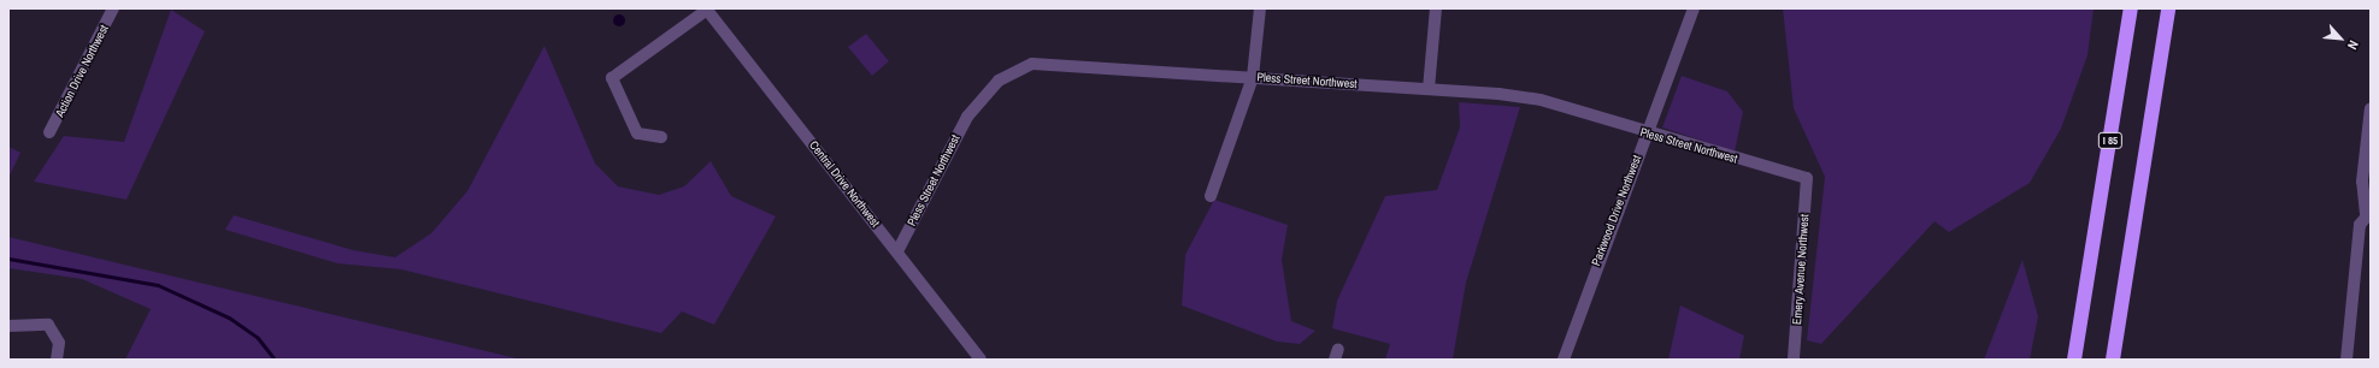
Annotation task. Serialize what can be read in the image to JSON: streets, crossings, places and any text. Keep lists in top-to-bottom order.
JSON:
{
  "streets": {
    "highway": ["I 85"],
    "street": [
      "Action Drive Northwest",
      "Pless Street Northwest",
      "Central Drive Northwest",
      "Parkwood Drive Northwest",
      "Emery Avenue Northwest"
    ]
  },
  "crossings": [
    ["Pless Street Northwest", "Central Drive Northwest"],
    ["Pless Street Northwest", "Parkwood Drive Northwest"],
    ["Pless Street Northwest", "Emery Avenue Northwest"]
  ],
  "north": "bottom right"
}
